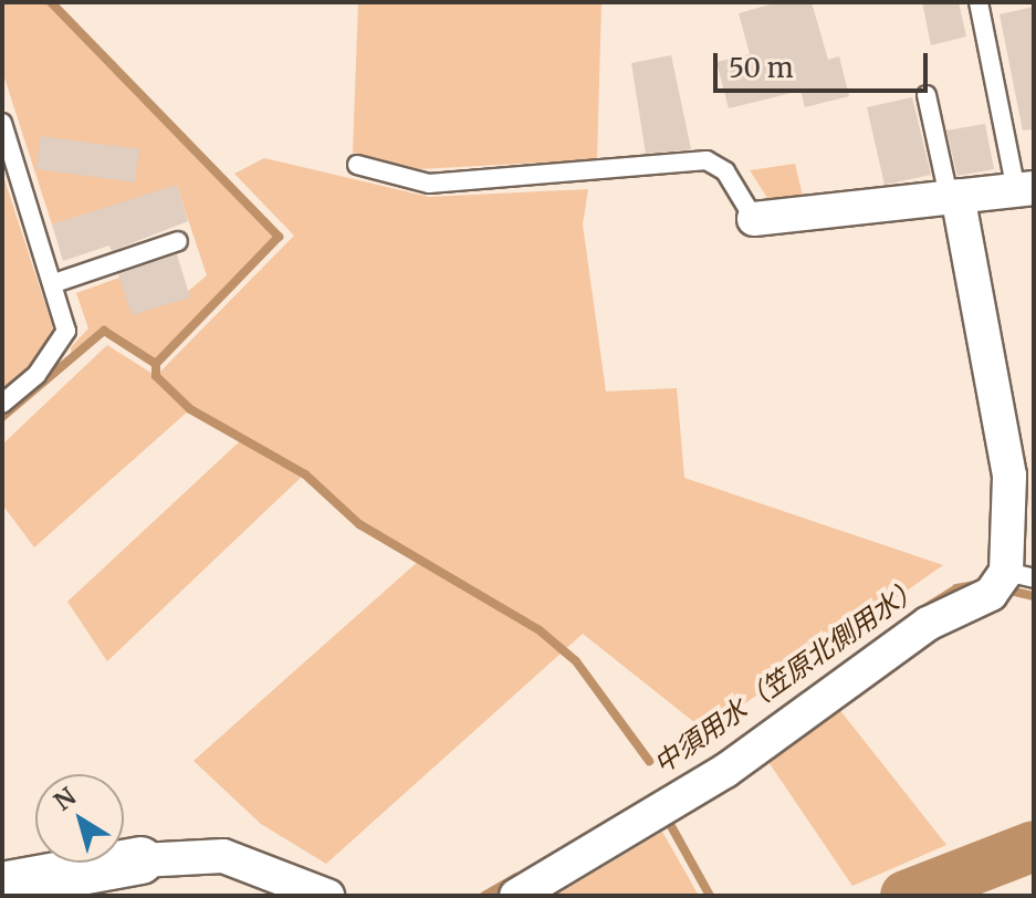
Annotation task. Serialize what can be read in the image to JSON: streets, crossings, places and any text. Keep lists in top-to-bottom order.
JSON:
{
  "water": ["中須用水（笠原北側用水）"],
  "scale_bar": "50 m",
  "north": "top left"
}
